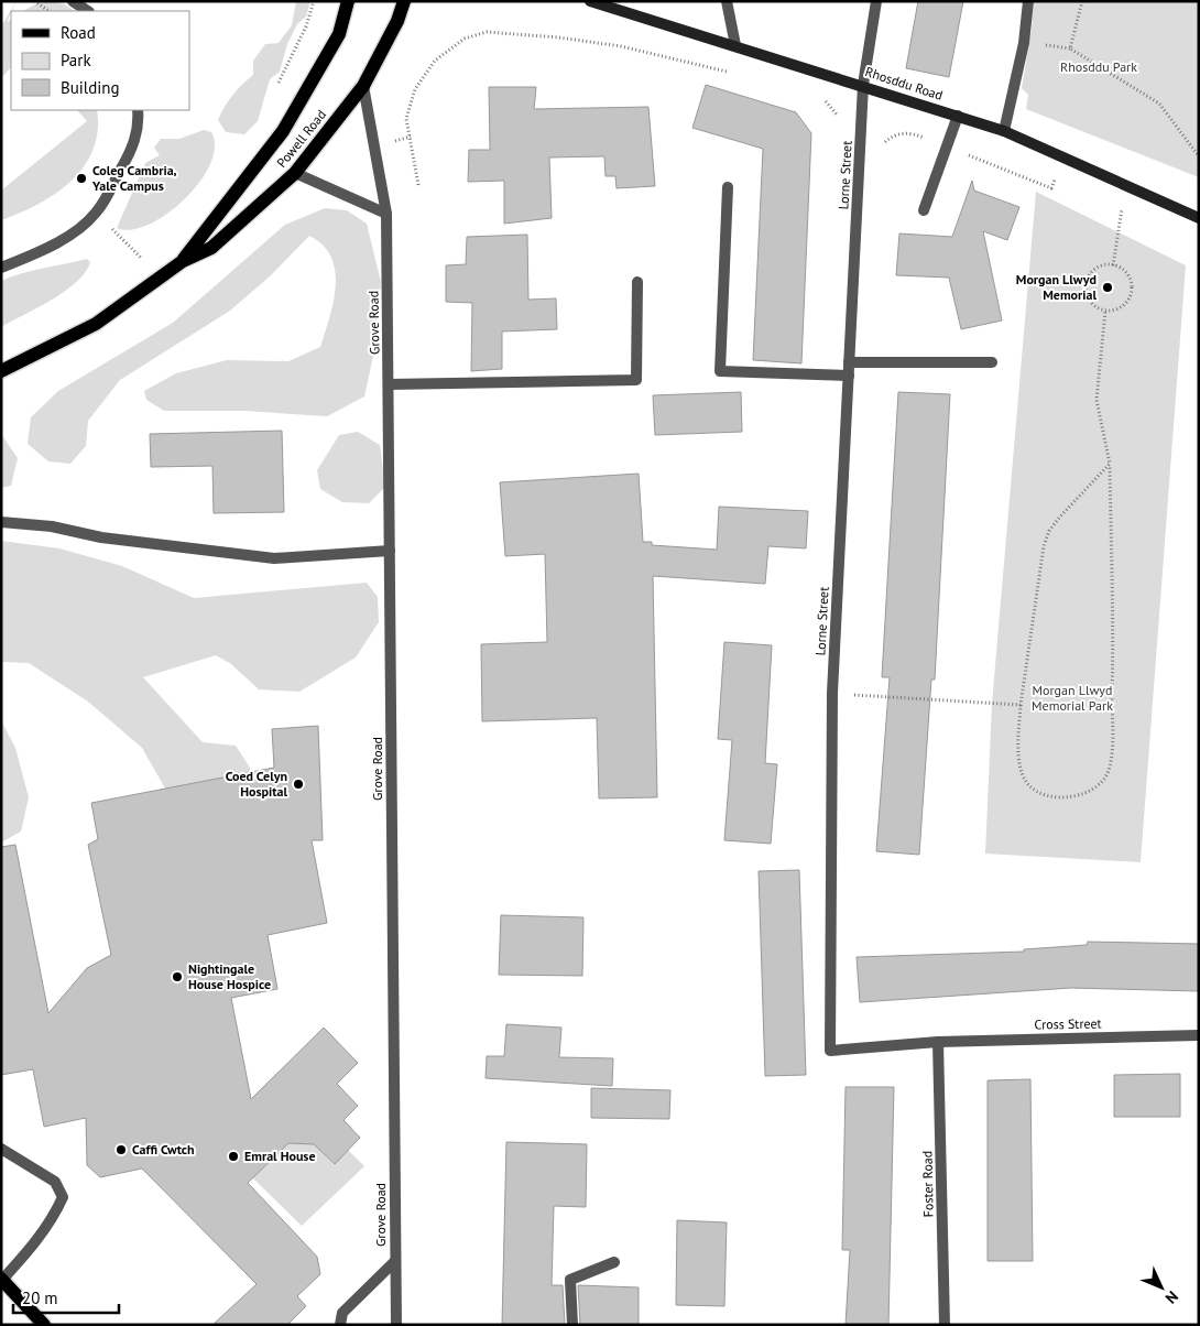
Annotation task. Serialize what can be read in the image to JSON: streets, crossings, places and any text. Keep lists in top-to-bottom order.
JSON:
{
  "streets": {
    "main road": ["Rhosddu Road", "Powell Road"],
    "street": [
      "Lorne Street",
      "Grove Road",
      "Cross Street",
      "Foster Road"
    ]
  },
  "crossings": [
    ["Rhosddu Road", "Lorne Street"],
    ["Powell Road", "Grove Road"],
    ["Lorne Street", "Cross Street"],
    ["Lorne Street", "Foster Road"],
    ["Cross Street", "Foster Road"]
  ],
  "parks": ["Rhosddu Park", "Morgan Llwyd Memorial Park"],
  "places": [
    "Coleg Cambria, Yale Campus",
    "Morgan Llwyd Memorial",
    "Coed Celyn Hospital",
    "Nightingale House Hospice",
    "Caffi Cwtch",
    "Emral House"
  ],
  "legend": ["Road", "Park", "Building"],
  "scale_bar": "20 m",
  "north": "bottom right"
}
